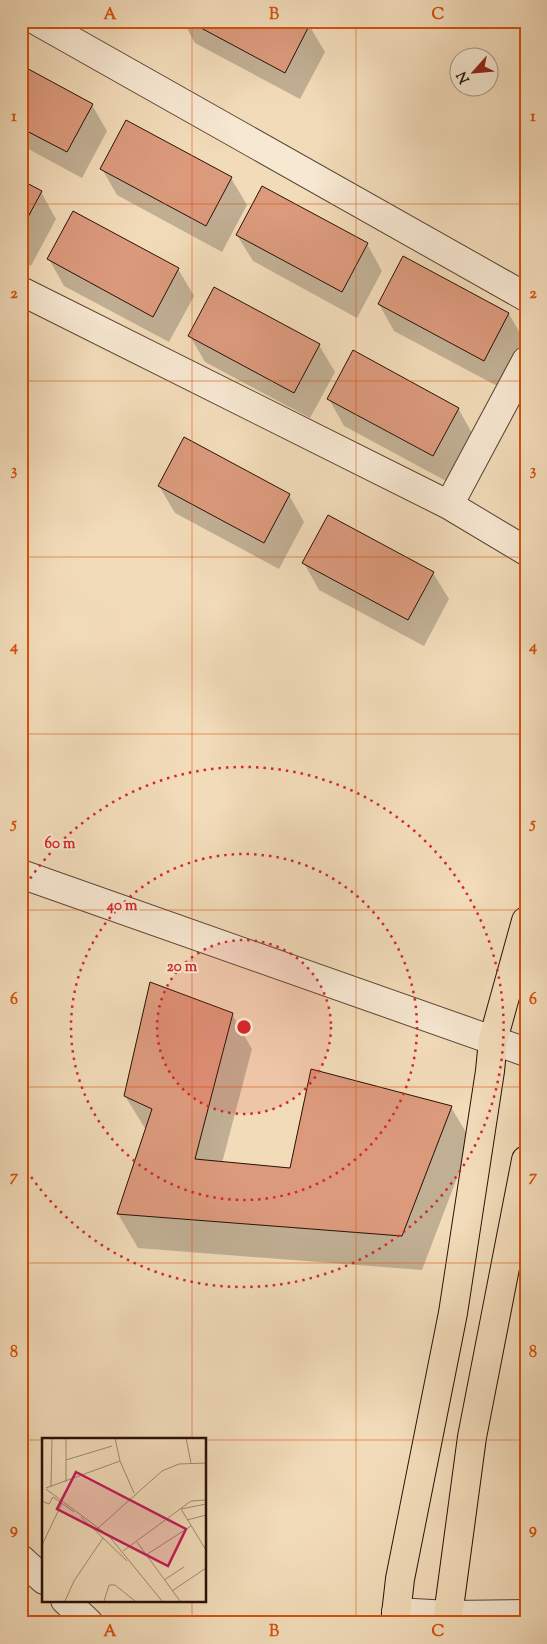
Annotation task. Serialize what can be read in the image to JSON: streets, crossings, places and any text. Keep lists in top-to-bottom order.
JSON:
{
  "north": "bottom left",
  "grid": {
    "columns": ["A", "B", "C"],
    "rows": [
      "1",
      "2",
      "3",
      "4",
      "5",
      "6",
      "7",
      "8",
      "9"
    ]
  },
  "rings": ["60 m", "40 m", "20 m"]
}
